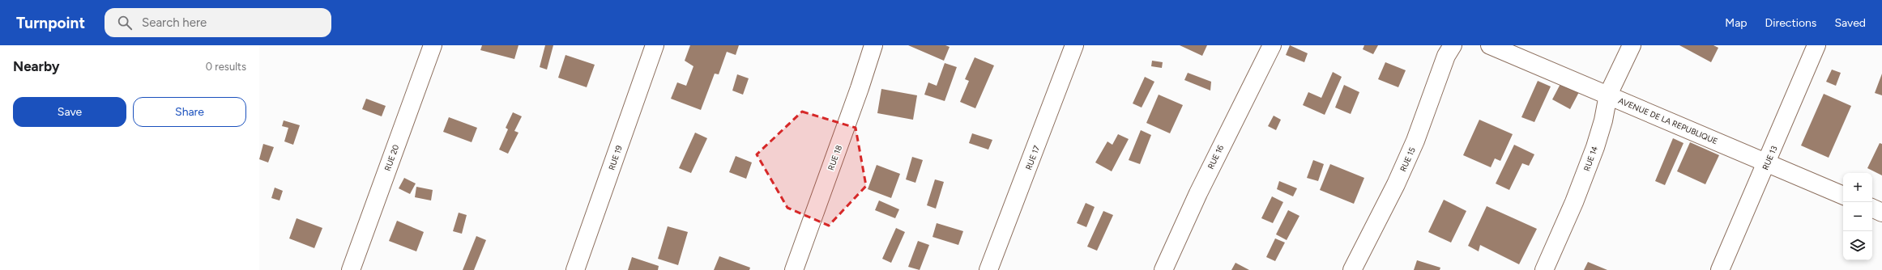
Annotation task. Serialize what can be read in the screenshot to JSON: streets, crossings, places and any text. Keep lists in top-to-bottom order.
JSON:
{
  "streets": {
    "street": [
      "AVENUE DE LA REPUBLIQUE",
      "RUE 16",
      "RUE 20",
      "RUE 19",
      "RUE 18",
      "RUE 17",
      "RUE 13",
      "RUE 14",
      "RUE 15"
    ]
  },
  "crossings": [
    ["AVENUE DE LA REPUBLIQUE", "RUE 13"],
    ["AVENUE DE LA REPUBLIQUE", "RUE 14"]
  ],
  "page": {
    "header": "Turnpoint",
    "search": "Search here",
    "nav": ["Map", "Directions", "Saved"],
    "heading": ["Nearby", "0 results"],
    "buttons": ["Save", "Share"],
    "map_buttons": ["+", "−"]
  }
}
